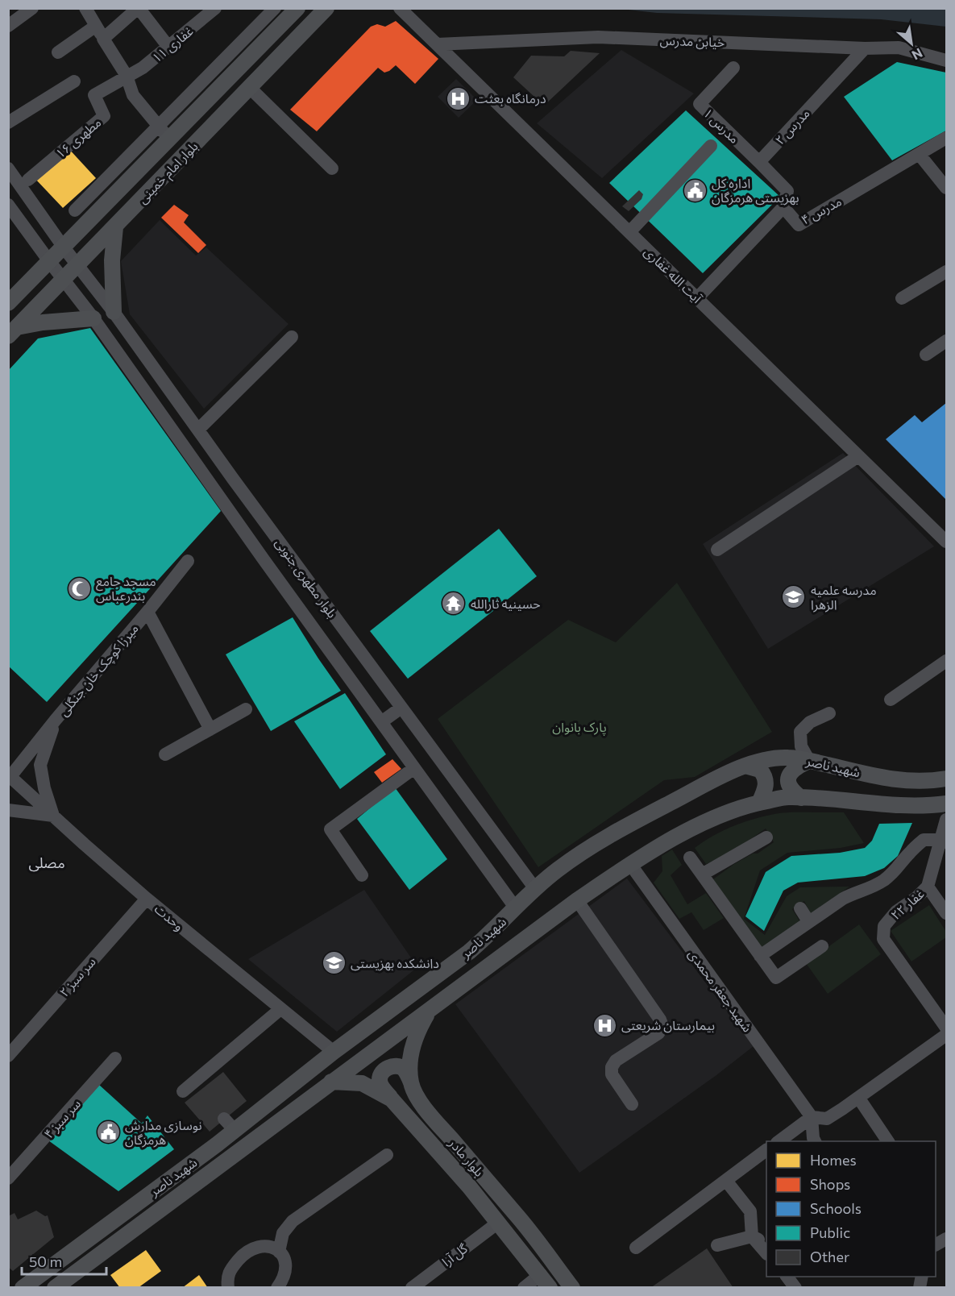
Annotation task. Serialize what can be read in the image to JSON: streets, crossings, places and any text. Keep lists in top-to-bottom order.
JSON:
{
  "streets": {
    "main road": ["بلوار امام خمینی", "شهید ناصر", "بلوار مادر"],
    "street": [
      "خیابن مدرس",
      "غفاری ۱۱",
      "مدرس ۱",
      "مدرس ۲",
      "مطهری ۱۶",
      "مدرس ۴",
      "آیت الله غفاری",
      "بلوار مطهری جنوبی",
      "میرزا کوچک خان جنگلی",
      "غفار ۲۲",
      "وحدت",
      "سر سبز ۲",
      "شهید جعفر محمدی",
      "سر سبز ۴",
      "گل آرا"
    ]
  },
  "crossings": [
    ["خیابن مدرس", "مدرس ۲"],
    ["خیابن مدرس", "آیت الله غفاری"],
    ["غفاری ۱۱", "مطهری ۱۶"],
    ["مدرس ۱", "مدرس ۲"],
    ["بلوار امام خمینی", "بلوار مطهری جنوبی"],
    ["مدرس ۴", "آیت الله غفاری"],
    ["بلوار مطهری جنوبی", "شهید ناصر"],
    ["میرزا کوچک خان جنگلی", "وحدت"],
    ["شهید ناصر", "وحدت"],
    ["شهید ناصر", "شهید جعفر محمدی"],
    ["شهید ناصر", "بلوار مادر"],
    ["وحدت", "سر سبز ۲"],
    ["بلوار مادر", "گل آرا"]
  ],
  "districts": ["مصلی"],
  "parks": ["پارک بانوان"],
  "places": {
    "hospital": ["درمانگاه بعثت", "بیمارستان شریعتی"],
    "public building": ["اداره کل بهزیستی هرمزگان", "نوسازی مدارش هرمزگان"],
    "mosque": ["مسجد جامع بندرعباس"],
    "school or university": ["مدرسه علمیه الزهرا", "دانشکده بهزیستی"],
    "temple": ["حسینیه ثارالله"]
  },
  "legend": [
    "Homes",
    "Shops",
    "Schools",
    "Public",
    "Other"
  ],
  "scale_bar": "50 m",
  "north": "bottom right"
}
